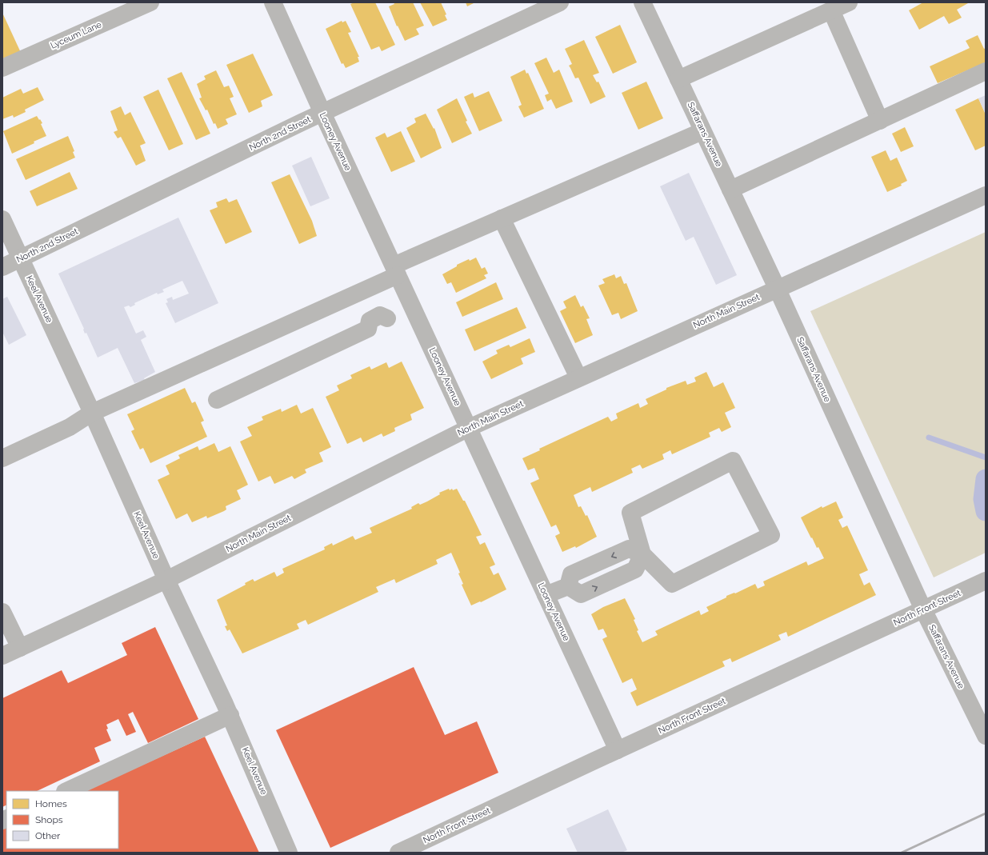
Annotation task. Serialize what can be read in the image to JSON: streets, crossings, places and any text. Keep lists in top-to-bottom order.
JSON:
{
  "streets": {
    "street": [
      "Lyceum Lane",
      "North 2nd Street",
      "Saffarans Avenue",
      "Looney Avenue",
      "Keel Avenue",
      "North Main Street",
      "North Front Street"
    ]
  },
  "crossings": [
    ["North 2nd Street", "Looney Avenue"],
    ["North 2nd Street", "Keel Avenue"],
    ["Saffarans Avenue", "North Main Street"],
    ["Saffarans Avenue", "North Front Street"],
    ["Looney Avenue", "North Main Street"],
    ["Looney Avenue", "North Front Street"],
    ["Keel Avenue", "North Main Street"]
  ],
  "legend": ["Homes", "Shops", "Other"]
}
